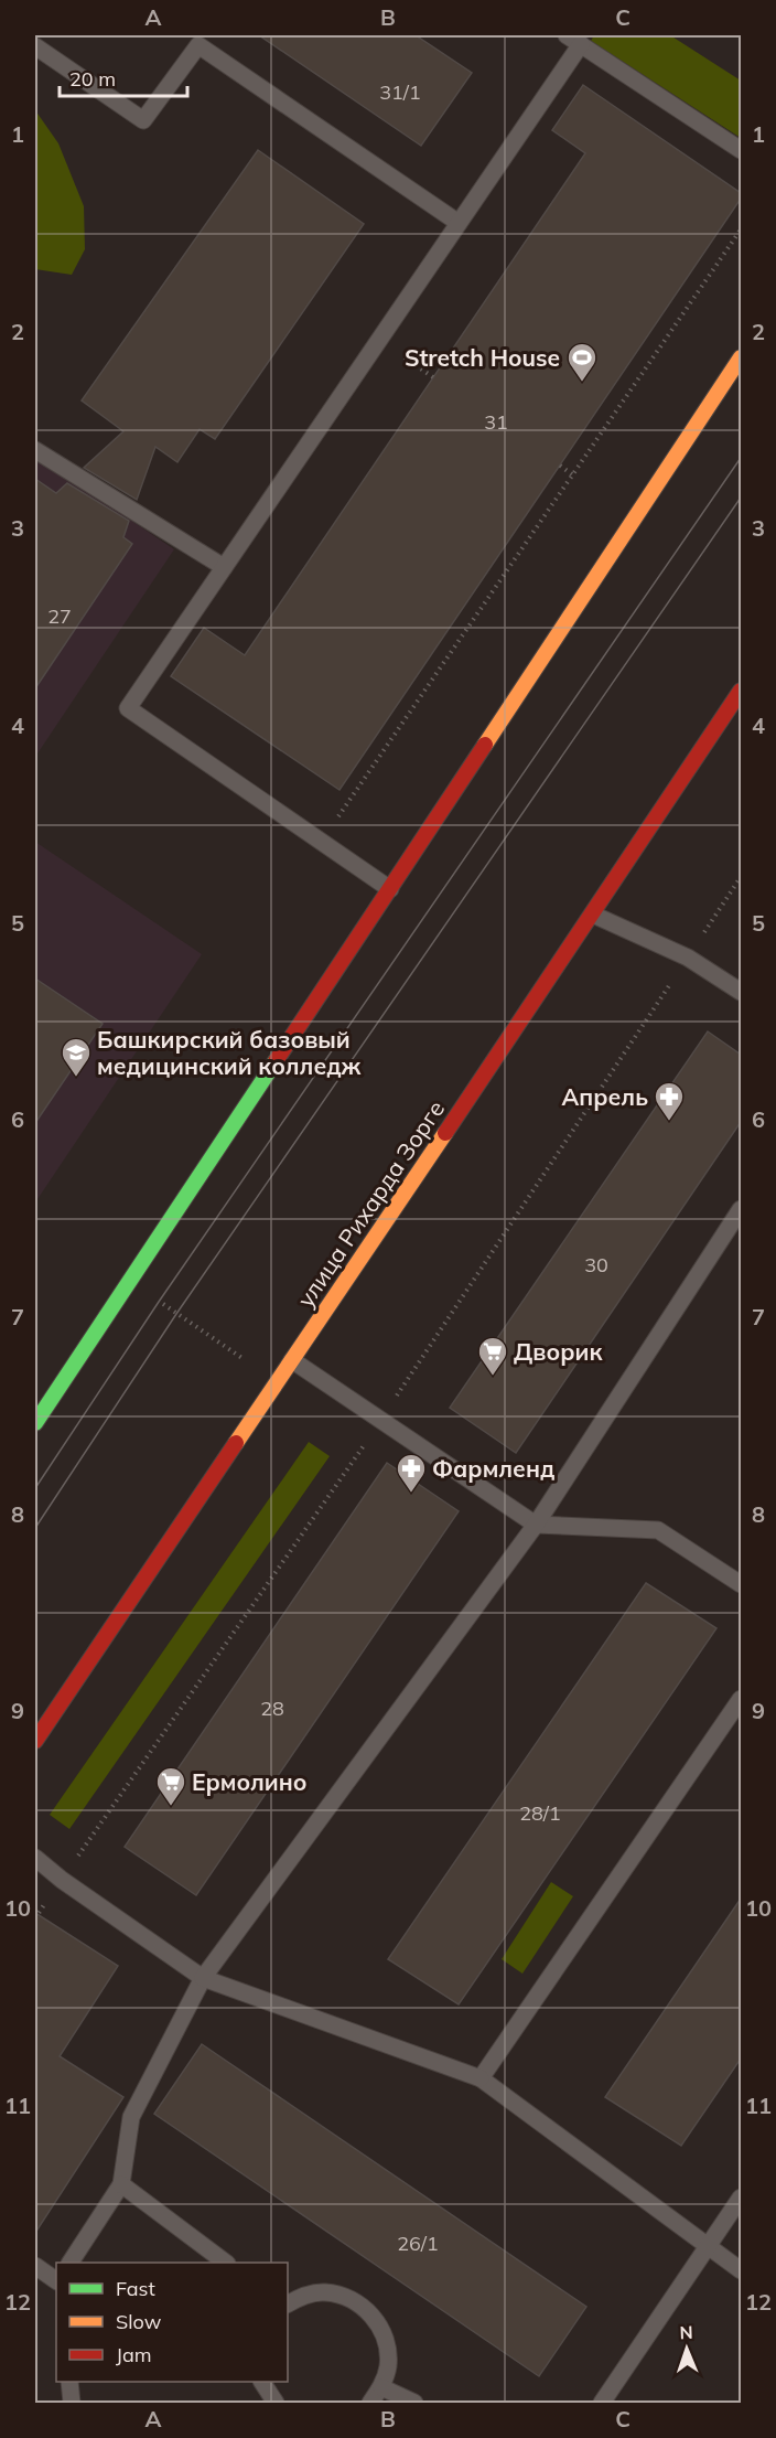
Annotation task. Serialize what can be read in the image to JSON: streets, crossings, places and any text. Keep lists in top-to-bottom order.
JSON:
{
  "streets": {
    "street": ["улица Рихарда Зорге"]
  },
  "places": {
    "sports": ["Stretch House"],
    "school or university": ["Башкирский базовый медицинский колледж"],
    "pharmacy": ["Апрель", "Фармленд"],
    "supermarket": ["Дворик", "Ермолино"]
  },
  "house_numbers": [
    "31/1",
    "31",
    "27",
    "30",
    "28",
    "28/1",
    "26/1"
  ],
  "legend": ["Fast", "Slow", "Jam"],
  "scale_bar": "20 m",
  "north": "top",
  "grid": {
    "columns": ["A", "B", "C"],
    "rows": [
      "1",
      "2",
      "3",
      "4",
      "5",
      "6",
      "7",
      "8",
      "9",
      "10",
      "11",
      "12"
    ]
  }
}
